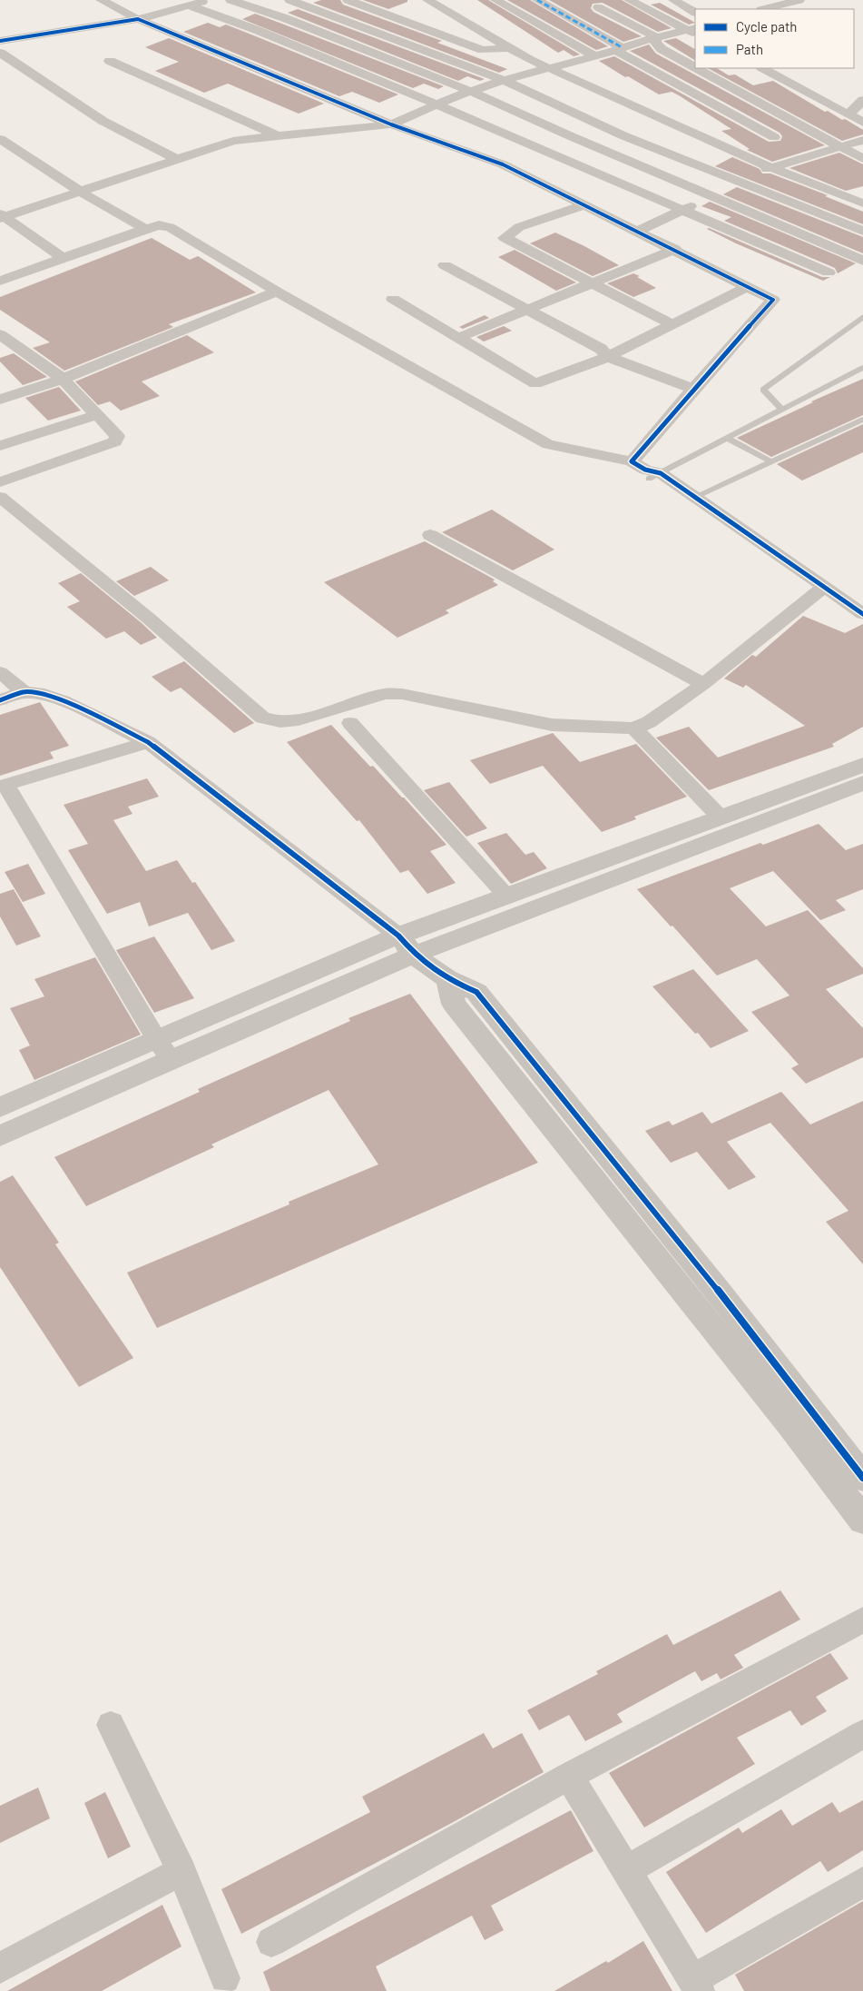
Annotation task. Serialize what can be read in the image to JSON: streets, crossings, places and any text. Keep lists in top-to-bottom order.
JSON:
{
  "legend": ["Cycle path", "Path"]
}
